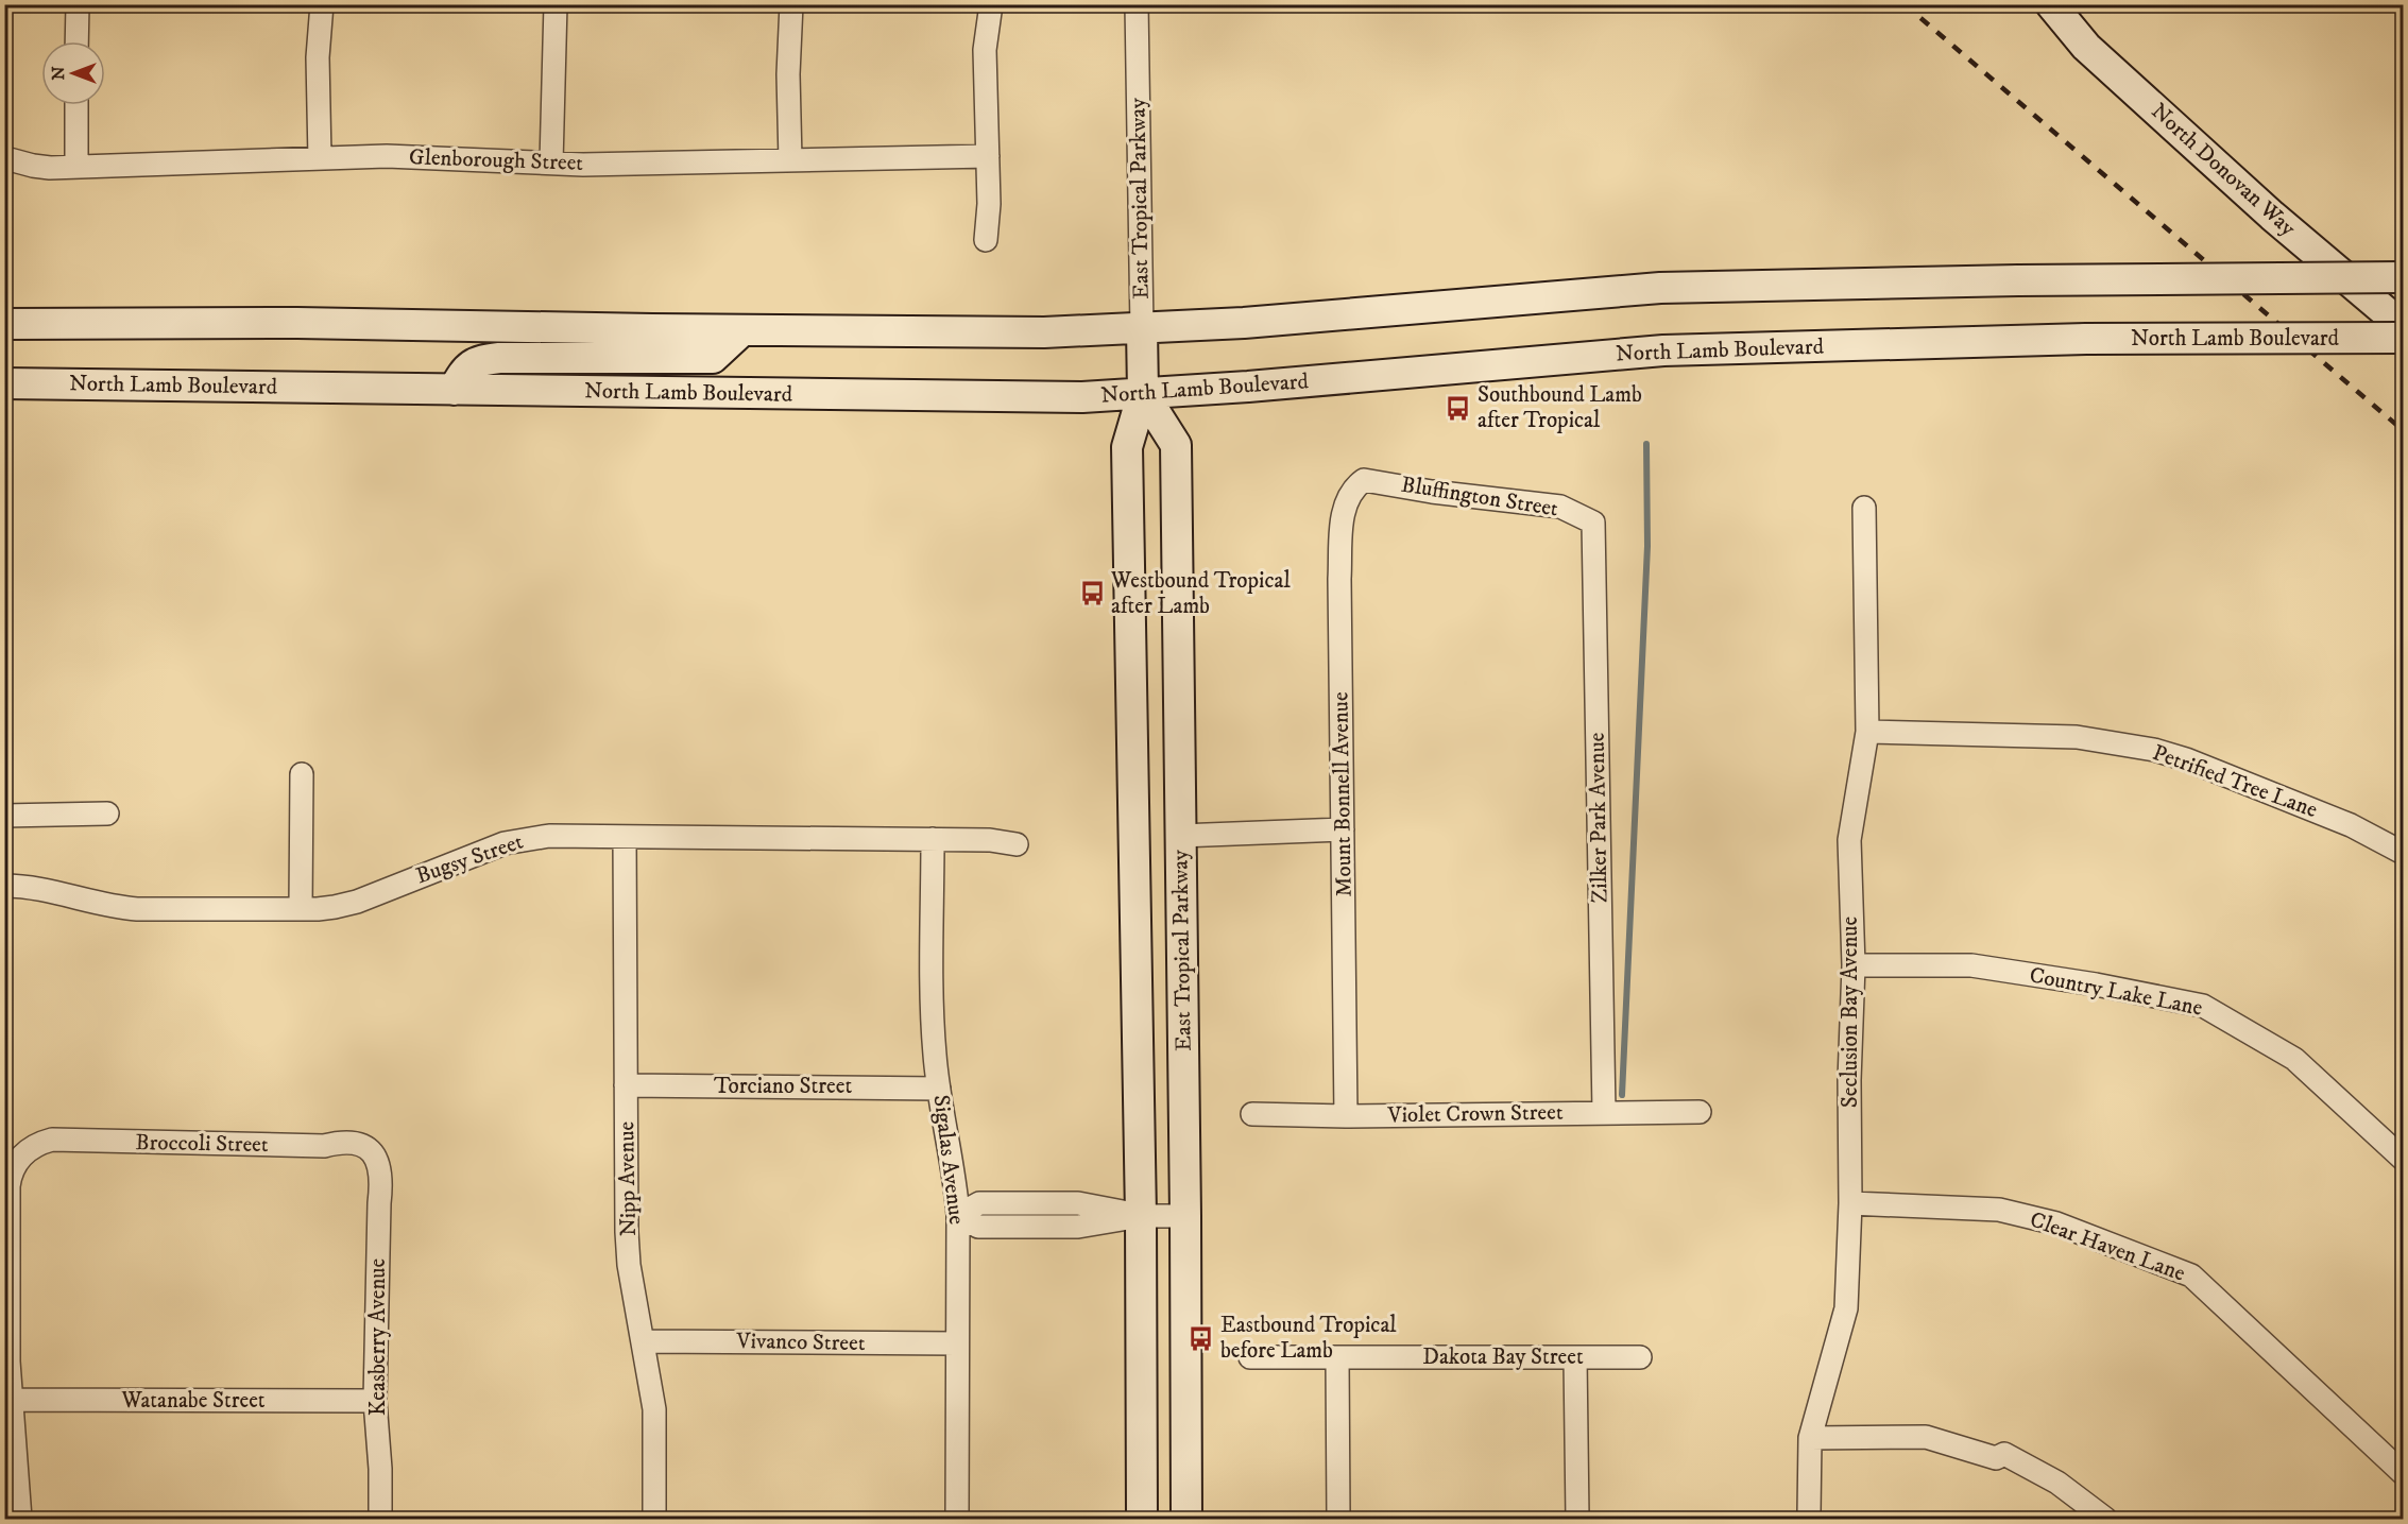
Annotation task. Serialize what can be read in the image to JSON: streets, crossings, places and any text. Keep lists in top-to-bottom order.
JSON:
{
  "streets": {
    "main road": ["North Donovan Way", "East Tropical Parkway", "North Lamb Boulevard"],
    "street": [
      "Glenborough Street",
      "Bluffington Street",
      "Petrified Tree Lane",
      "Mount Bonnell Avenue",
      "Zilker Park Avenue",
      "Bugsy Street",
      "Country Lake Lane",
      "Seclusion Bay Avenue",
      "Torciano Street",
      "Violet Crown Street",
      "Broccoli Street",
      "Sigalas Avenue",
      "Nipp Avenue",
      "Clear Haven Lane",
      "Keasberry Avenue",
      "Vivanco Street",
      "Dakota Bay Street",
      "Watanabe Street"
    ]
  },
  "crossings": [
    ["East Tropical Parkway", "North Lamb Boulevard"],
    ["Bluffington Street", "Mount Bonnell Avenue"],
    ["Bluffington Street", "Zilker Park Avenue"],
    ["Petrified Tree Lane", "Seclusion Bay Avenue"],
    ["Mount Bonnell Avenue", "Violet Crown Street"],
    ["Zilker Park Avenue", "Violet Crown Street"],
    ["Bugsy Street", "Sigalas Avenue"],
    ["Bugsy Street", "Nipp Avenue"],
    ["Country Lake Lane", "Seclusion Bay Avenue"],
    ["Seclusion Bay Avenue", "Clear Haven Lane"],
    ["Torciano Street", "Sigalas Avenue"],
    ["Torciano Street", "Nipp Avenue"],
    ["Broccoli Street", "Keasberry Avenue"],
    ["Broccoli Street", "Watanabe Street"],
    ["Sigalas Avenue", "Vivanco Street"],
    ["Nipp Avenue", "Vivanco Street"],
    ["Keasberry Avenue", "Watanabe Street"]
  ],
  "places": {
    "bus stop": ["Southbound Lamb after Tropical", "Westbound Tropical after Lamb", "Eastbound Tropical before Lamb"]
  },
  "north": "left"
}
